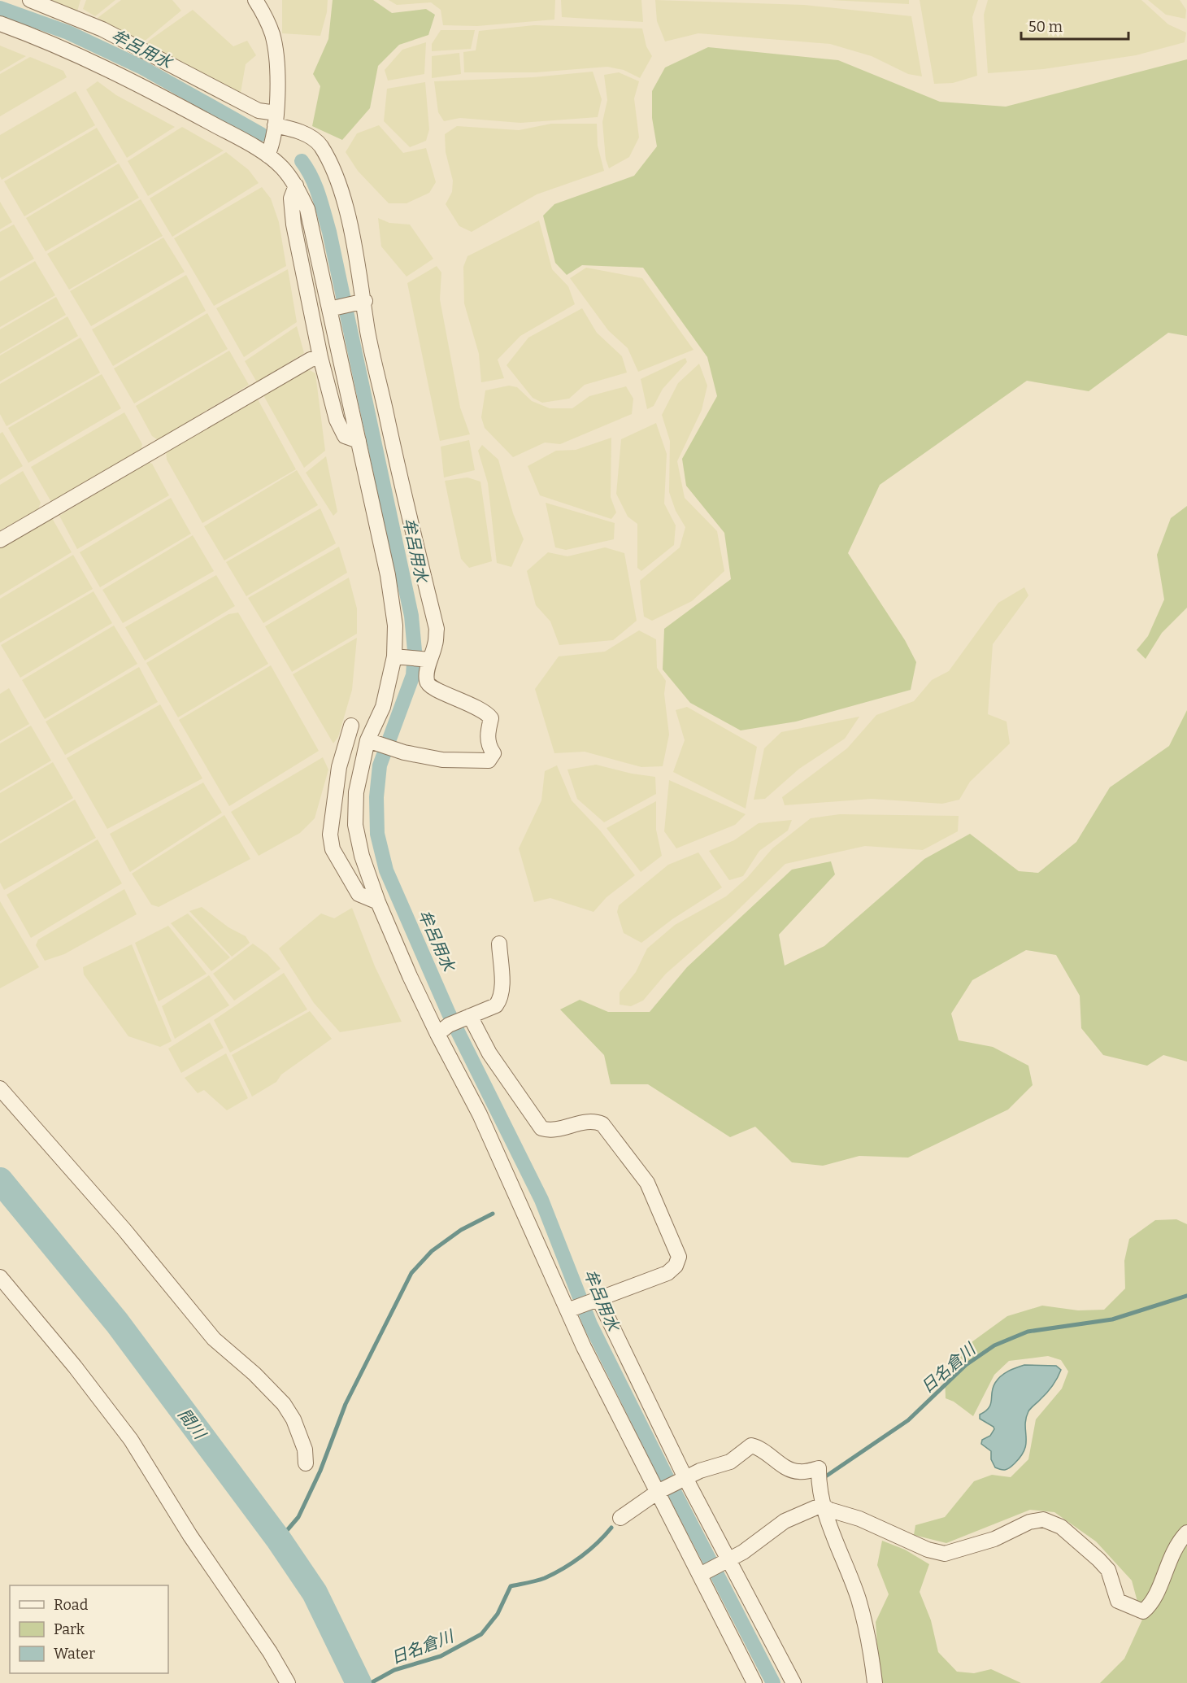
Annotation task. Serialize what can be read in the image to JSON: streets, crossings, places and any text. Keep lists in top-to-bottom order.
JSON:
{
  "water": ["牟呂用水", "日名倉川", "間川"],
  "legend": ["Road", "Park", "Water"],
  "scale_bar": "50 m"
}
